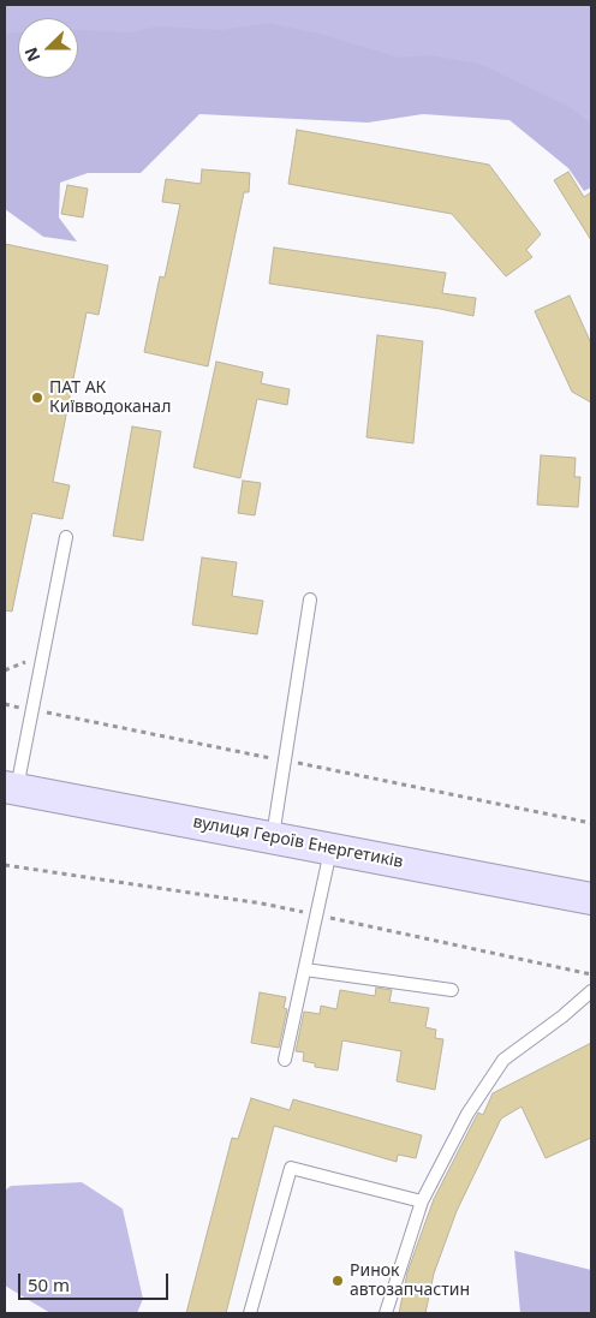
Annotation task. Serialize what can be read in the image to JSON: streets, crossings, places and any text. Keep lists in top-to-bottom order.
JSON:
{
  "streets": {
    "street": ["вулиця Героїв Енергетиків"]
  },
  "places": ["ПАТ АК Київводоканал", "Ринок автозапчастин"],
  "scale_bar": "50 m",
  "north": "left"
}
